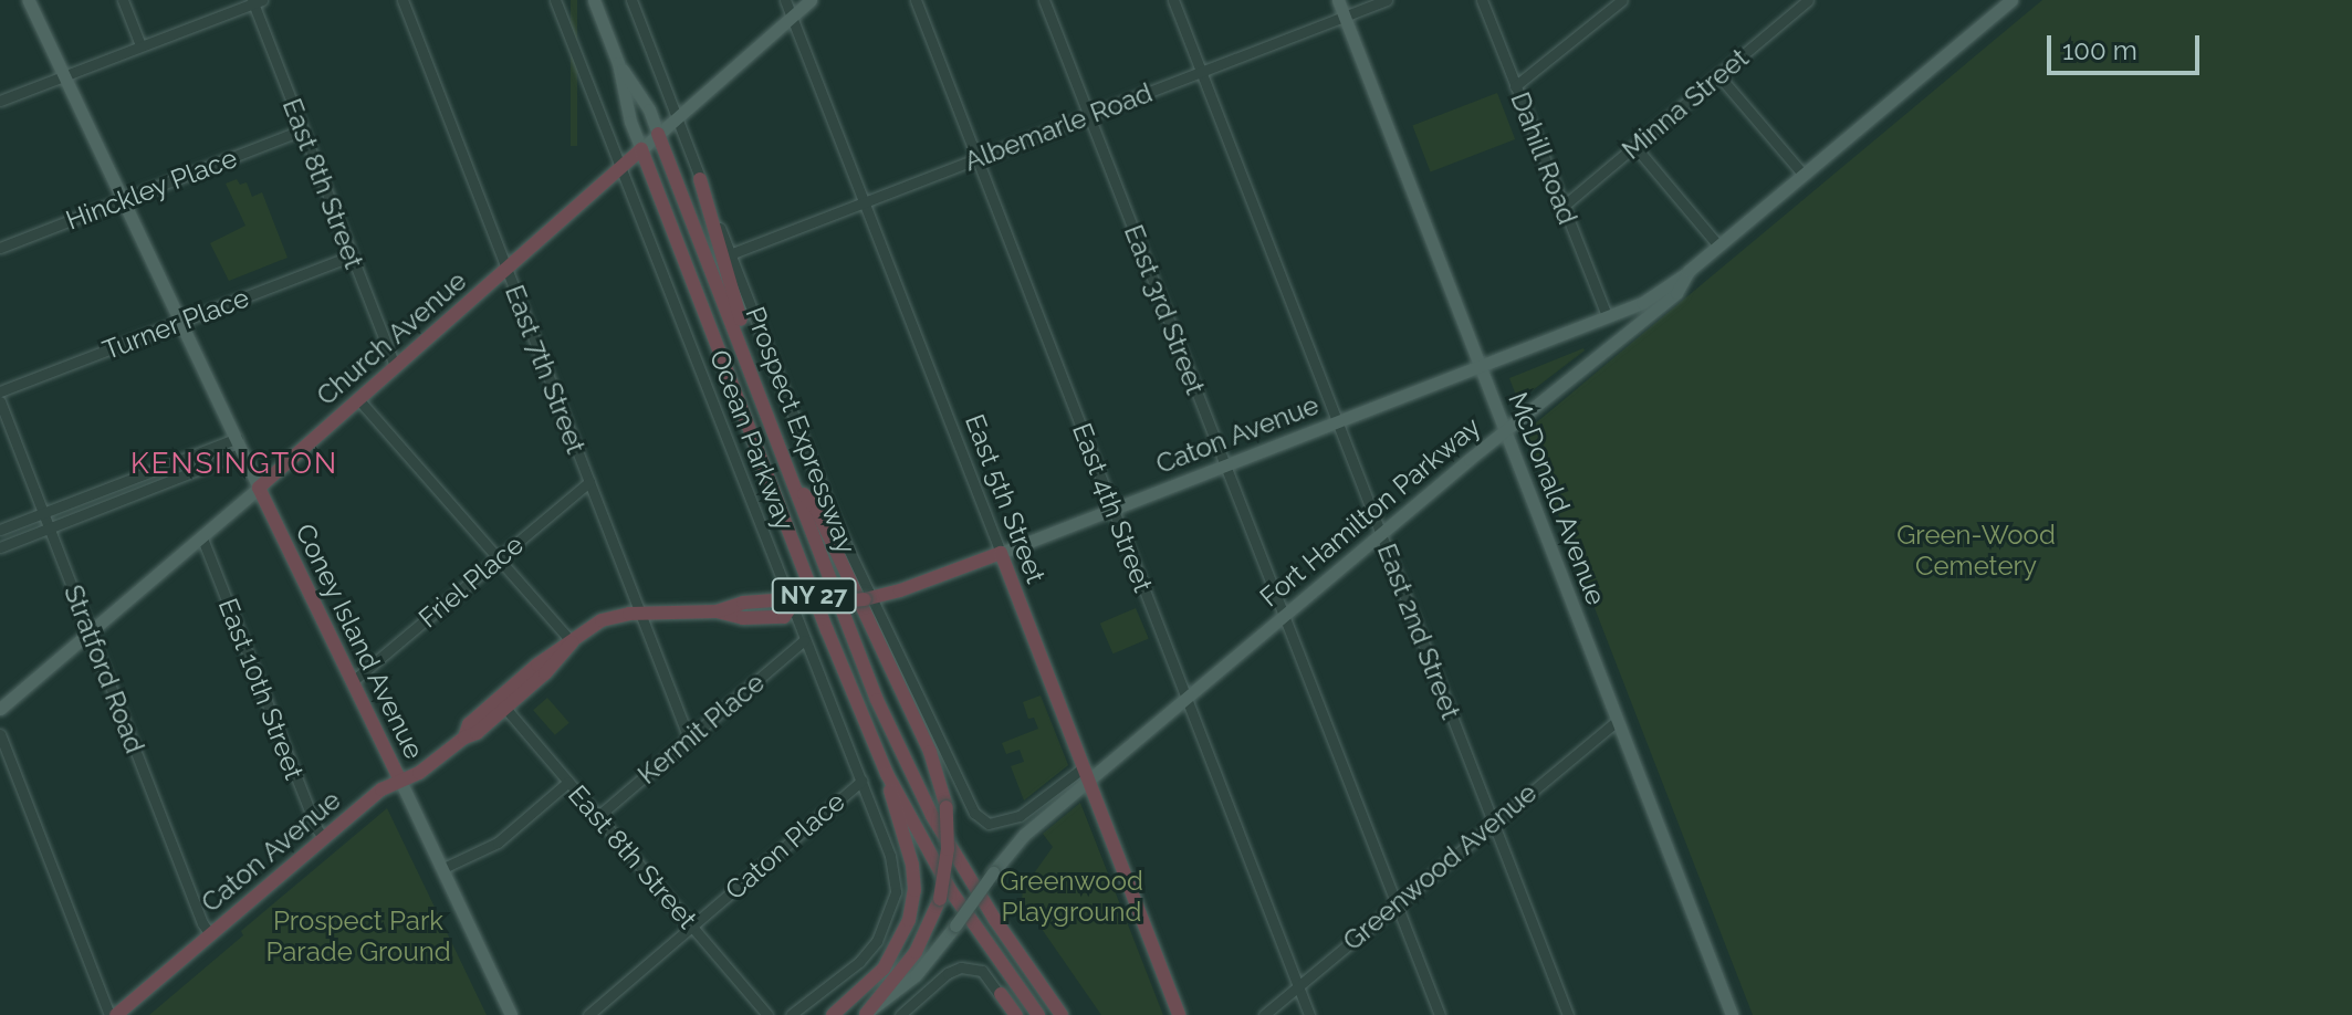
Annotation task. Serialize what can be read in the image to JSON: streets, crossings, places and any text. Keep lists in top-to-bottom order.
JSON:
{
  "streets": {
    "highway": [
      "Church Avenue",
      "Prospect Expressway",
      "Caton Avenue",
      "East 5th Street",
      "NY 27",
      "Coney Island Avenue"
    ],
    "main road": ["McDonald Avenue", "Fort Hamilton Parkway"],
    "street": [
      "Minna Street",
      "Albemarle Road",
      "Dahill Road",
      "East 8th Street",
      "Hinckley Place",
      "East 3rd Street",
      "Turner Place",
      "East 7th Street",
      "Ocean Parkway",
      "East 4th Street",
      "Friel Place",
      "East 2nd Street",
      "Stratford Road",
      "East 10th Street",
      "Kermit Place",
      "Caton Place",
      "Greenwood Avenue"
    ]
  },
  "crossings": [
    ["Minna Street", "Dahill Road"],
    ["Albemarle Road", "East 3rd Street"],
    ["Albemarle Road", "Ocean Parkway"],
    ["Albemarle Road", "East 5th Street"],
    ["Albemarle Road", "McDonald Avenue"],
    ["Albemarle Road", "East 4th Street"],
    ["Albemarle Road", "East 2nd Street"],
    ["Dahill Road", "Caton Avenue"],
    ["East 8th Street", "Hinckley Place"],
    ["East 8th Street", "Turner Place"],
    ["East 8th Street", "Church Avenue"],
    ["East 8th Street", "Caton Avenue"],
    ["East 8th Street", "Kermit Place"],
    ["East 8th Street", "Caton Place"],
    ["Hinckley Place", "Coney Island Avenue"],
    ["East 3rd Street", "Caton Avenue"],
    ["East 3rd Street", "Fort Hamilton Parkway"],
    ["East 3rd Street", "Greenwood Avenue"],
    ["Turner Place", "Coney Island Avenue"],
    ["Church Avenue", "East 7th Street"],
    ["Church Avenue", "Prospect Expressway"],
    ["Church Avenue", "Ocean Parkway"],
    ["Church Avenue", "East 5th Street"],
    ["Church Avenue", "Coney Island Avenue"],
    ["Church Avenue", "Stratford Road"],
    ["Church Avenue", "East 10th Street"],
    ["East 7th Street", "Caton Avenue"],
    ["East 7th Street", "Friel Place"],
    ["East 7th Street", "Kermit Place"],
    ["Caton Avenue", "Ocean Parkway"],
    ["Caton Avenue", "East 5th Street"],
    ["Caton Avenue", "McDonald Avenue"],
    ["Caton Avenue", "East 4th Street"],
    ["Caton Avenue", "Fort Hamilton Parkway"],
    ["Caton Avenue", "East 2nd Street"],
    ["Caton Avenue", "Coney Island Avenue"],
    ["Caton Avenue", "Stratford Road"],
    ["Caton Avenue", "East 10th Street"],
    ["Ocean Parkway", "East 5th Street"],
    ["Ocean Parkway", "Fort Hamilton Parkway"],
    ["Ocean Parkway", "Kermit Place"],
    ["Ocean Parkway", "Caton Place"],
    ["East 5th Street", "Fort Hamilton Parkway"],
    ["McDonald Avenue", "Fort Hamilton Parkway"],
    ["McDonald Avenue", "Greenwood Avenue"],
    ["East 4th Street", "Fort Hamilton Parkway"],
    ["East 4th Street", "Greenwood Avenue"],
    ["Fort Hamilton Parkway", "East 2nd Street"],
    ["Friel Place", "Coney Island Avenue"],
    ["East 2nd Street", "Greenwood Avenue"]
  ],
  "districts": ["KENSINGTON"],
  "parks": ["Green-Wood Cemetery", "Greenwood Playground", "Prospect Park Parade Ground"],
  "scale_bar": "100 m"
}
